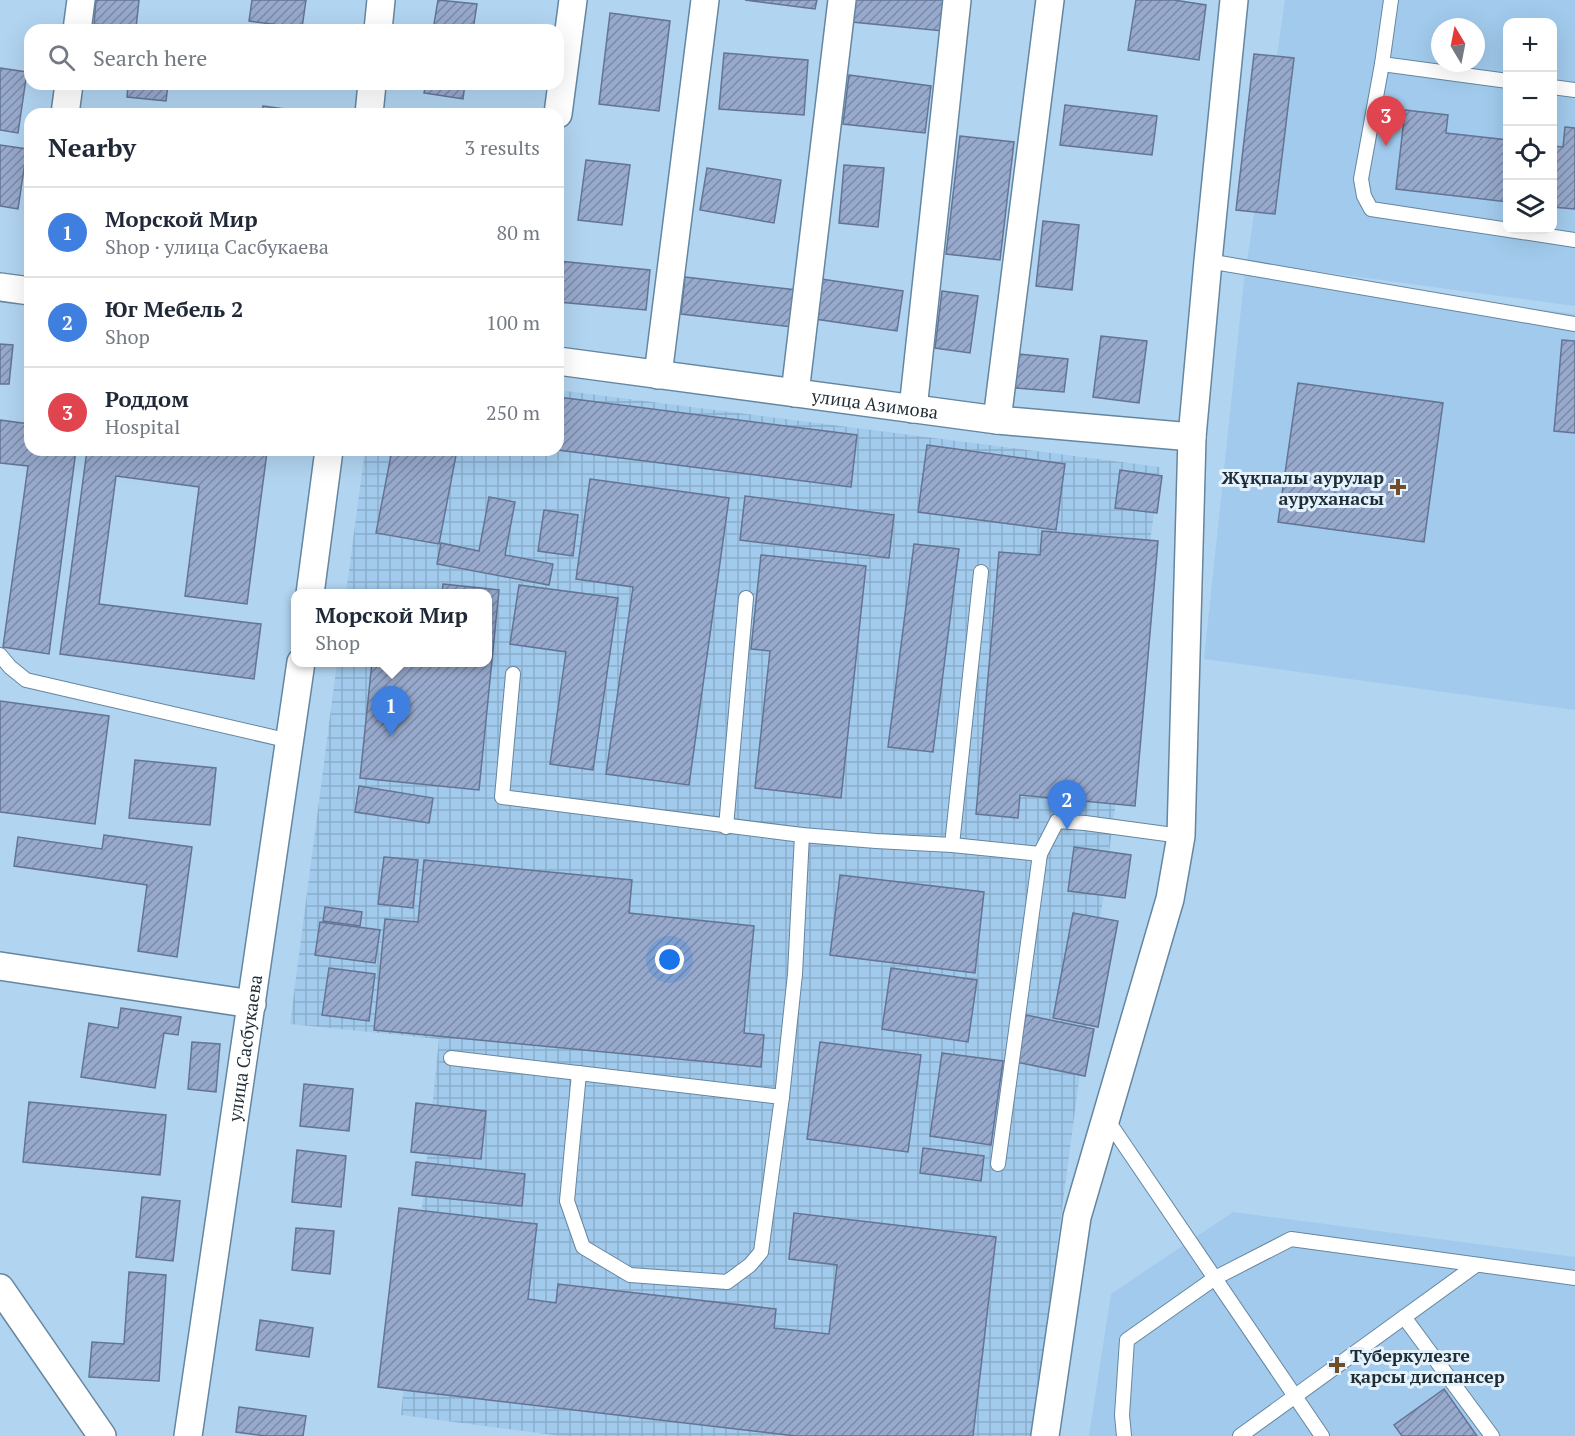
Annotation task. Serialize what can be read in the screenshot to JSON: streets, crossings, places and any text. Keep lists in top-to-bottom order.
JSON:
{
  "streets": {
    "street": ["улица Азимова", "улица Сасбукаева"]
  },
  "places": {
    "health": ["Жұқпалы аурулар ауруханасы", "Туберкулезге қарсы диспансер"]
  },
  "north": "top",
  "page": {
    "map_buttons": ["+", "−"],
    "search": "Search here",
    "pins": ["3", "1", "2"],
    "heading": ["Nearby", "3 results"],
    "list": [
      {
        "mark": "1",
        "name": "Морской Мир",
        "note": "Shop · улица Сасбукаева",
        "value": "80 m"
      },
      {
        "mark": "2",
        "name": "Юг Мебель 2",
        "note": "Shop",
        "value": "100 m"
      },
      {
        "mark": "3",
        "name": "Роддом",
        "note": "Hospital",
        "value": "250 m"
      }
    ],
    "popup": ["Морской Мир", "Shop"]
  }
}
